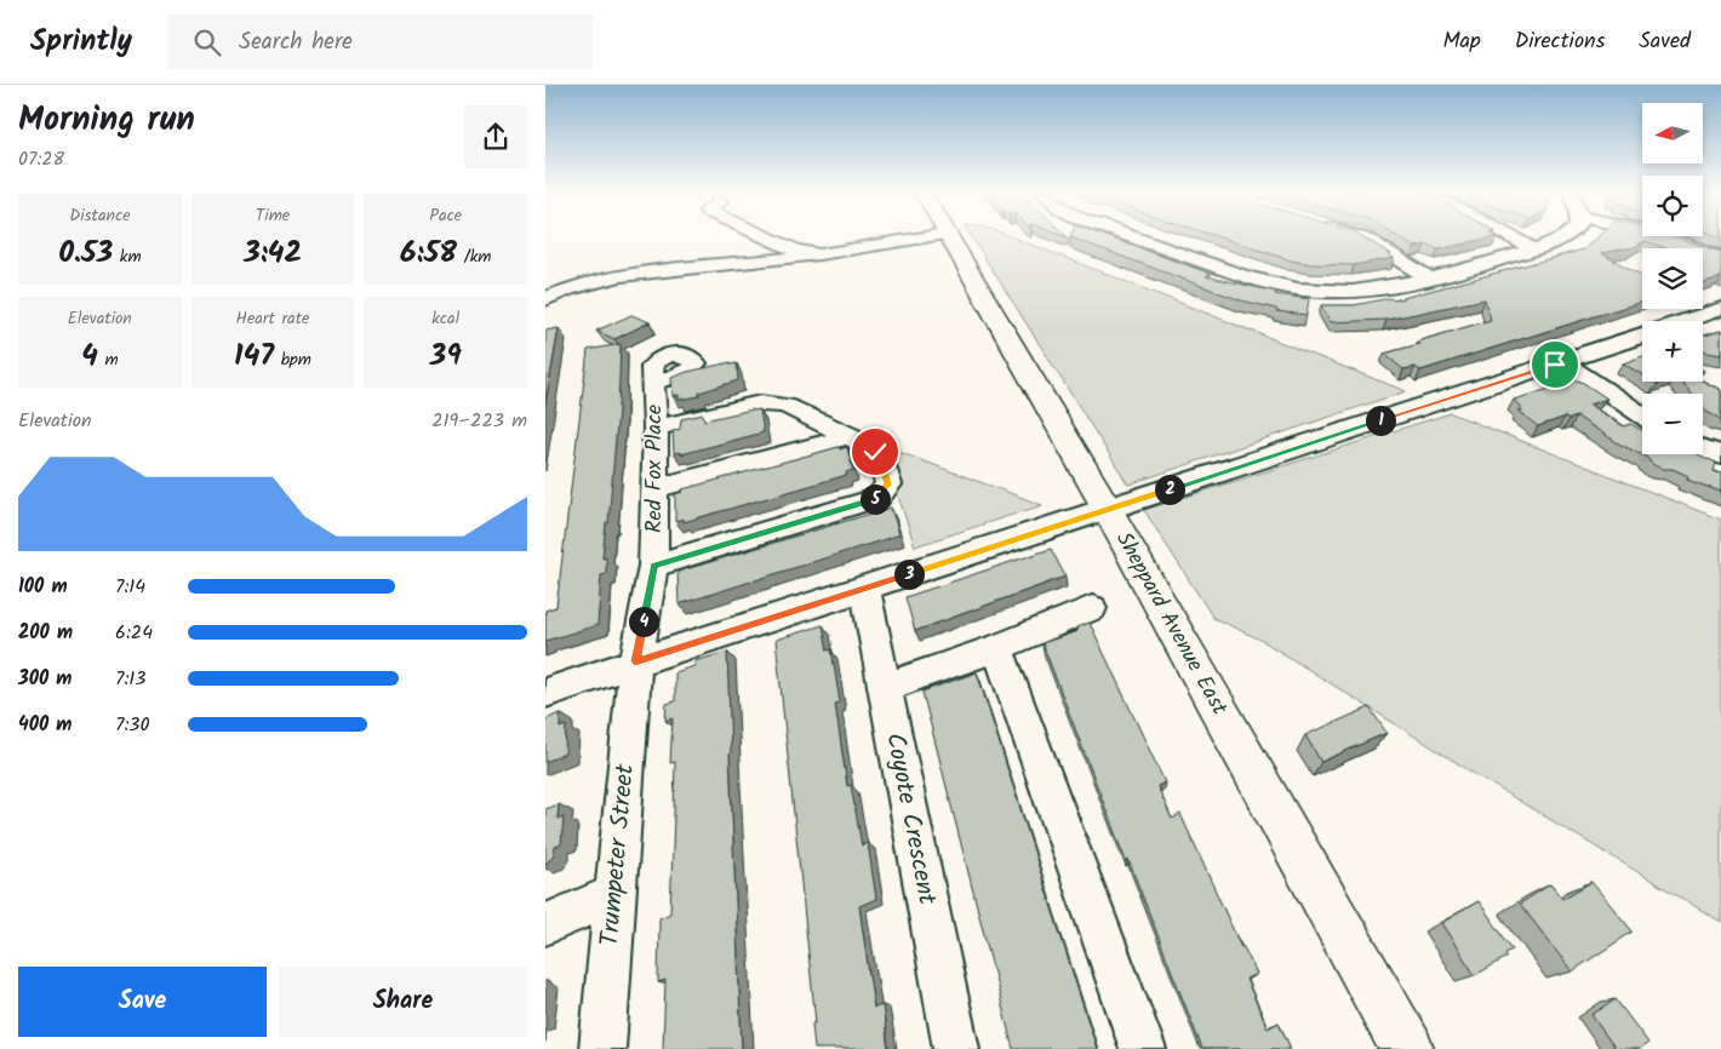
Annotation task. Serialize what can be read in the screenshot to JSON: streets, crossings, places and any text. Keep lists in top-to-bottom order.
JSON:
{
  "streets": {
    "main road": ["Sheppard Avenue East"],
    "street": ["Red Fox Place", "Coyote Crescent", "Trumpeter Street"]
  },
  "crossings": [
    ["Red Fox Place", "Trumpeter Street"]
  ],
  "north": "left",
  "page": {
    "header": "Sprintly",
    "search": "Search here",
    "nav": ["Map", "Directions", "Saved"],
    "heading": ["Morning run", "07:28"],
    "map_buttons": ["+", "−"],
    "stats": [
      ["Distance", "0.53 km"],
      ["Time", "3:42"],
      ["Pace", "6:58 /km"],
      ["Elevation", "4 m"],
      ["Heart rate", "147 bpm"],
      ["kcal", "39"]
    ],
    "chart": ["Elevation", "219–223 m"],
    "pins": [
      "1",
      "2",
      "5",
      "3",
      "4"
    ],
    "list": [
      {
        "name": "100 m",
        "note": "7:14"
      },
      {
        "name": "200 m",
        "note": "6:24"
      },
      {
        "name": "300 m",
        "note": "7:13"
      },
      {
        "name": "400 m",
        "note": "7:30"
      }
    ],
    "buttons": ["Save", "Share"]
  }
}
